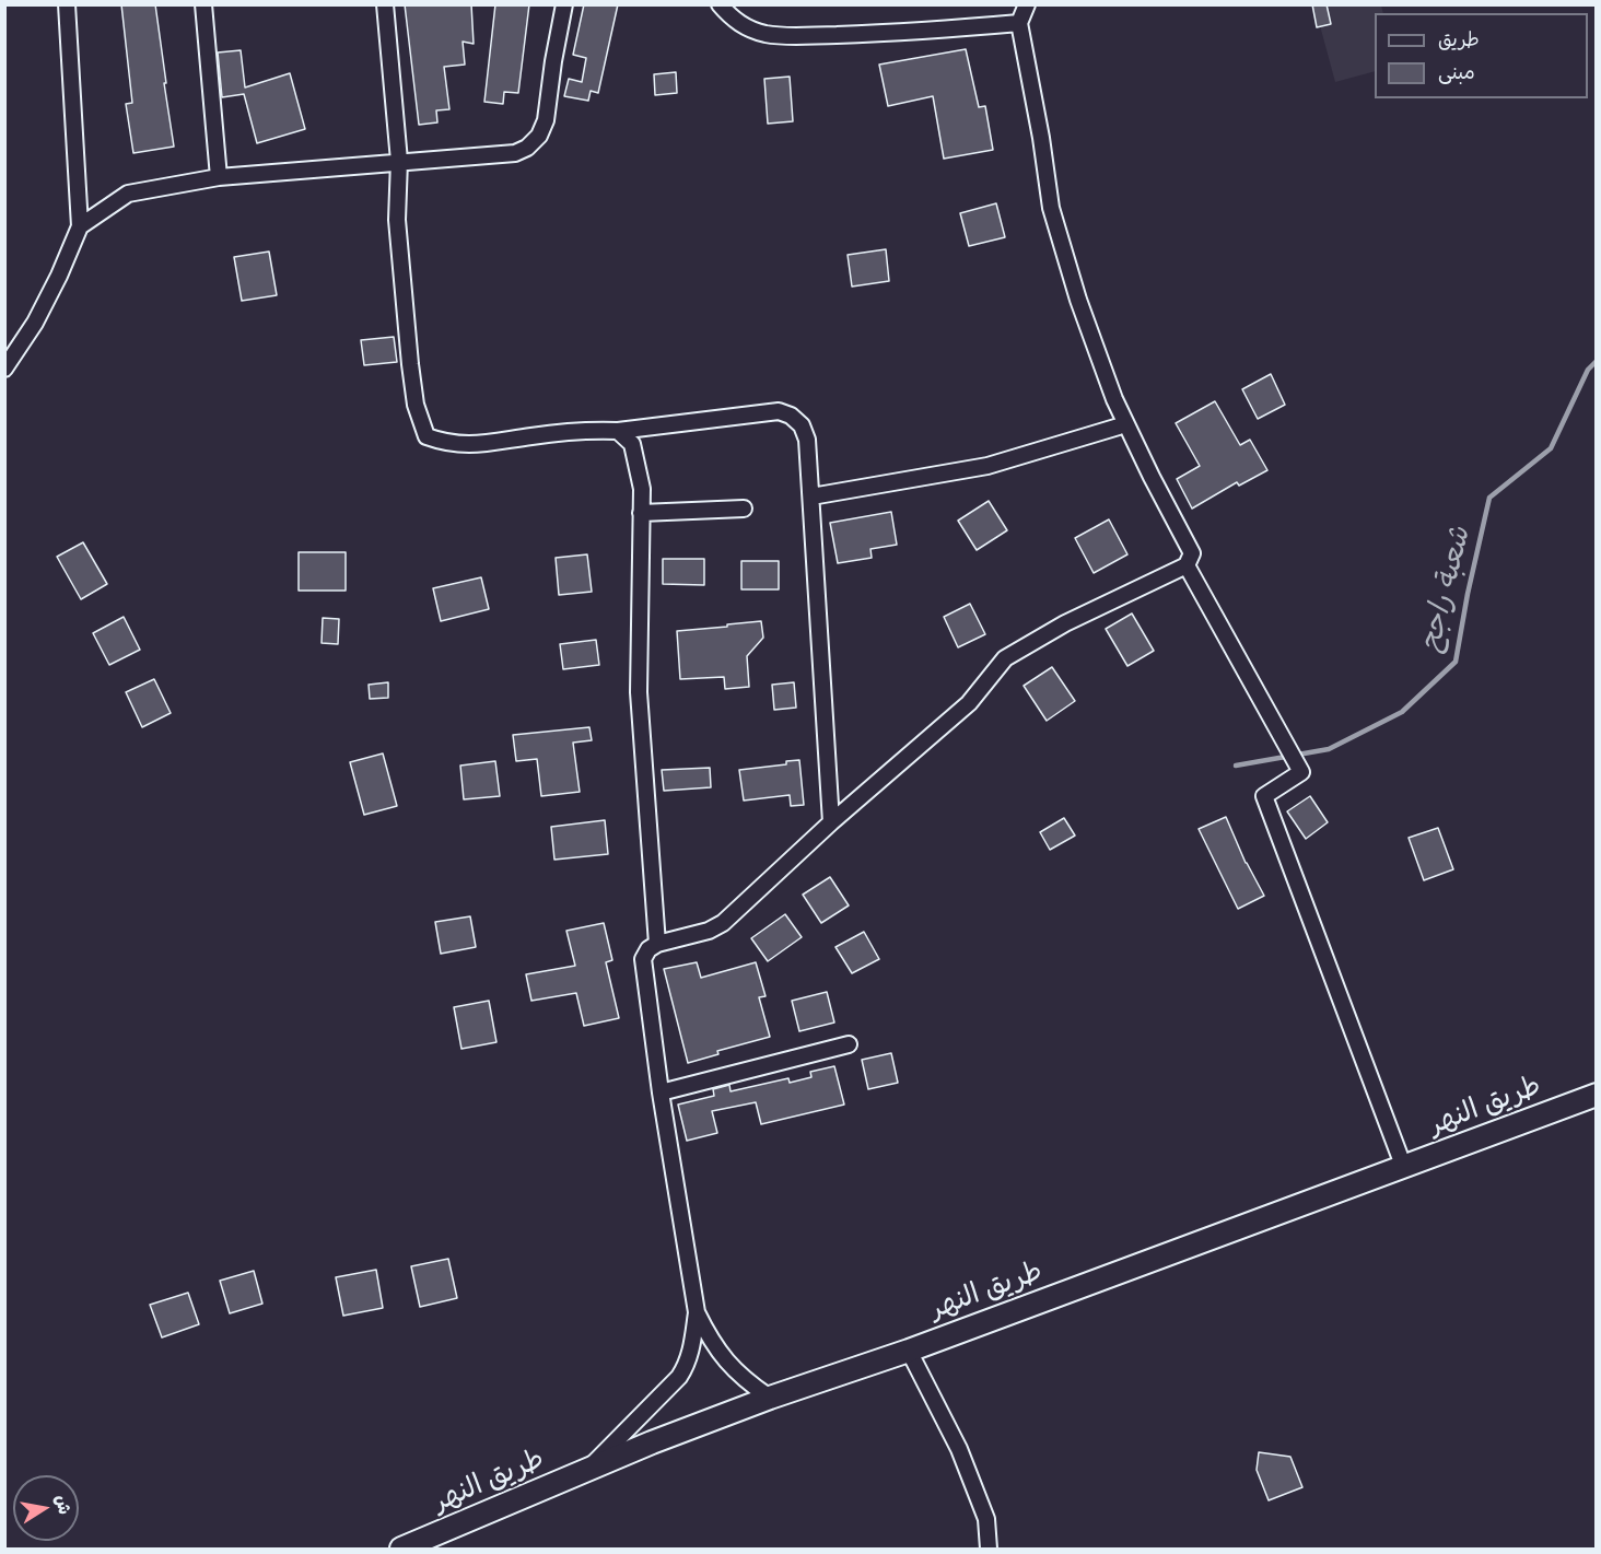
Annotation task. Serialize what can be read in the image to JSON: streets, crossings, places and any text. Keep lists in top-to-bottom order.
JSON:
{
  "streets": {
    "main road": ["طريق النهر"]
  },
  "water": ["شعبة راجح"],
  "legend": ["طريق", "مبنى"],
  "north": "right"
}
